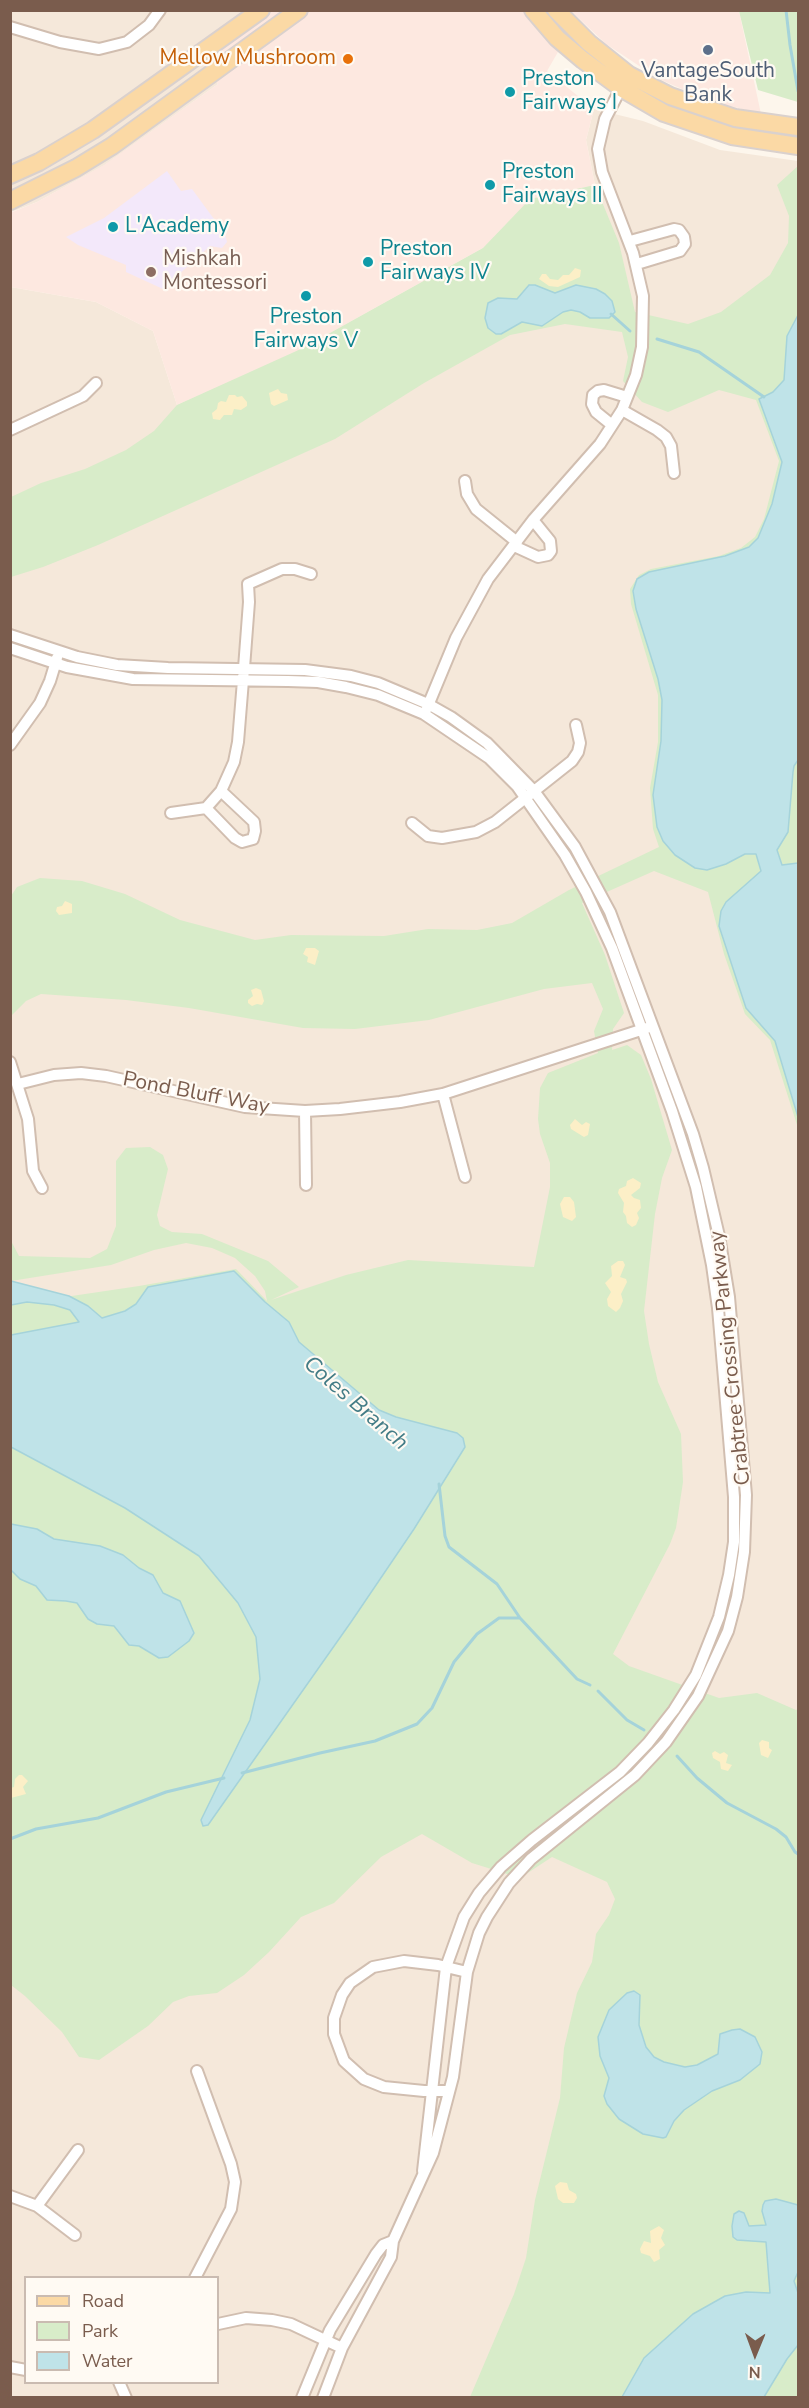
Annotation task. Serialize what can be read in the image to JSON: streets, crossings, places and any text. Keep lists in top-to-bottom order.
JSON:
{
  "streets": {
    "street": ["Pond Bluff Way", "Crabtree Crossing Parkway"]
  },
  "crossings": [
    ["Pond Bluff Way", "Crabtree Crossing Parkway"]
  ],
  "water": ["Coles Branch"],
  "places": [
    "VantageSouth Bank",
    "Mellow Mushroom",
    "Preston Fairways I",
    "Preston Fairways II",
    "L'Academy",
    "Preston Fairways IV",
    "Mishkah Montessori",
    "Preston Fairways V"
  ],
  "legend": ["Road", "Park", "Water"],
  "north": "bottom"
}
